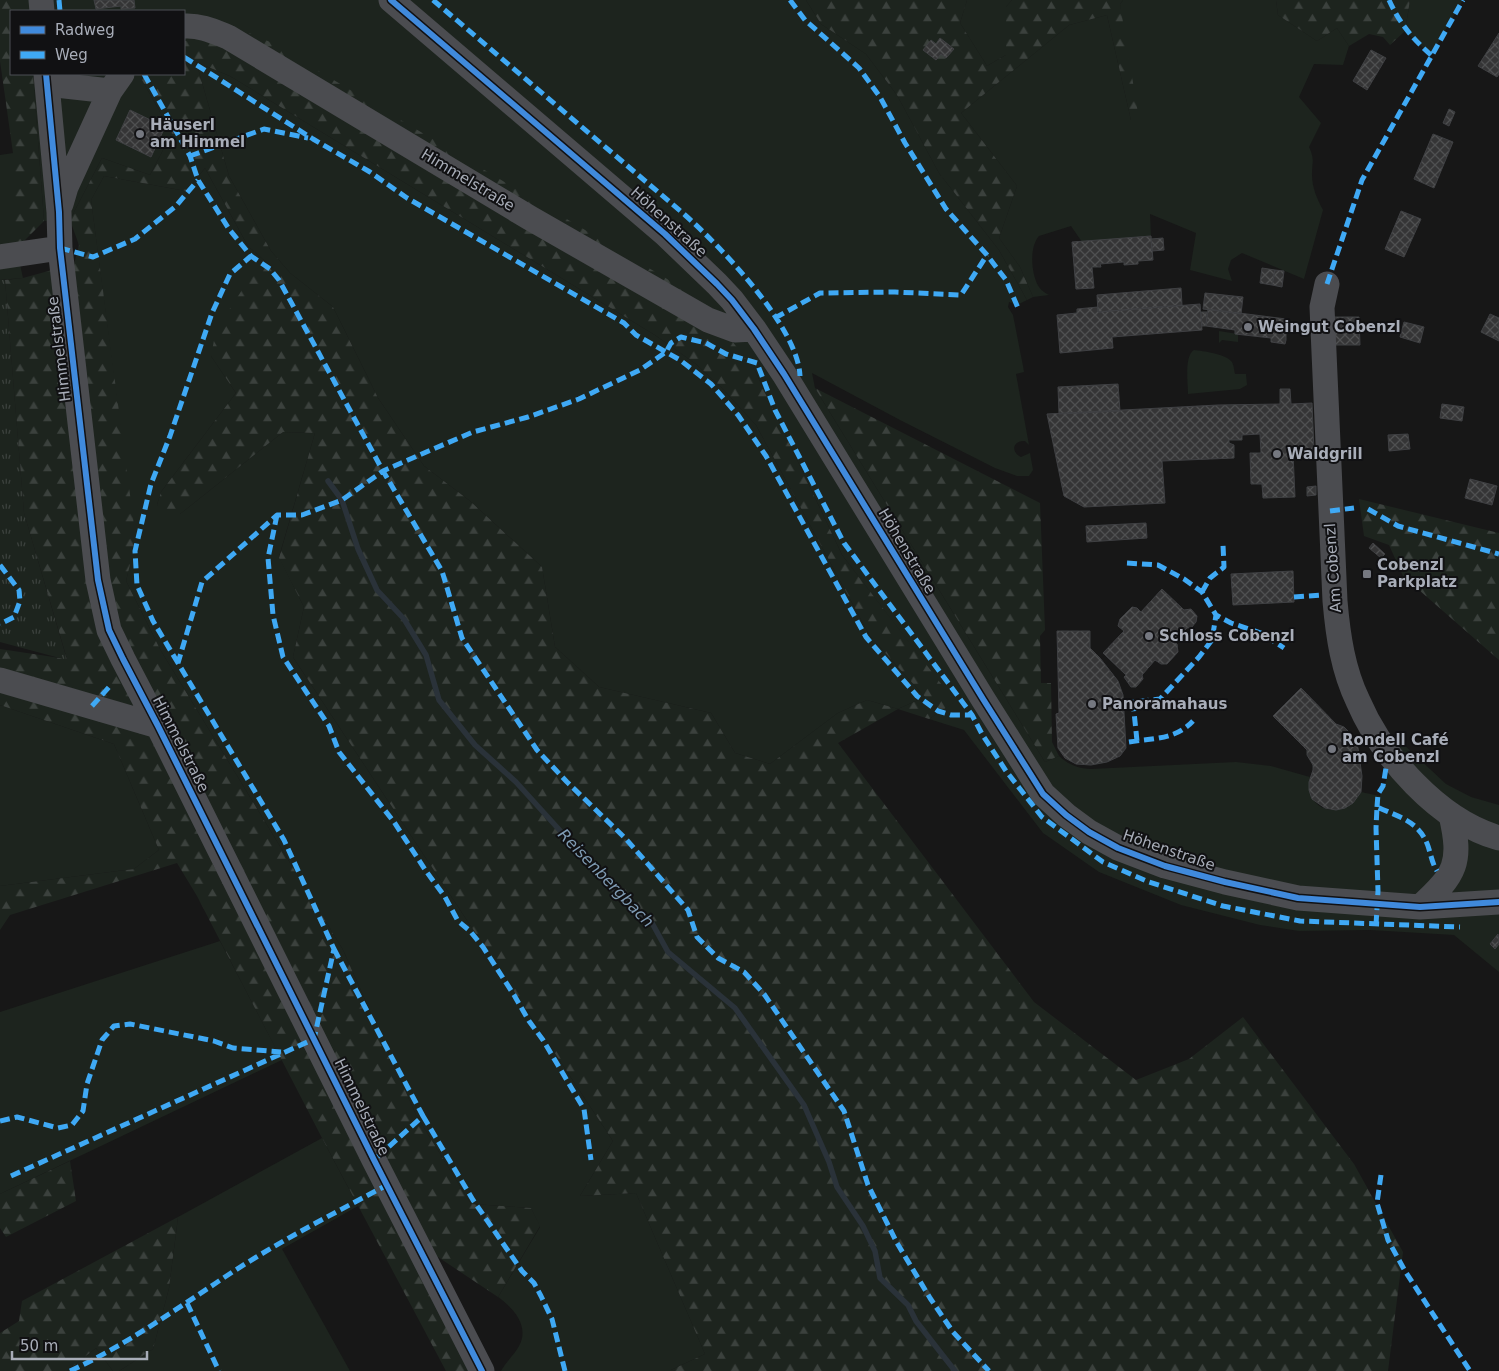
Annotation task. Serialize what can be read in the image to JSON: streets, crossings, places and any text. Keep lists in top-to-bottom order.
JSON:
{
  "streets": {
    "street": ["Himmelstraße", "Höhenstraße", "Am Cobenzl"]
  },
  "crossings": [
    ["Himmelstraße", "Höhenstraße"]
  ],
  "water": ["Reisenbergbach"],
  "places": {
    "other": [
      "Häuserl am Himmel",
      "Weingut Cobenzl",
      "Waldgrill",
      "Schloss Cobenzl",
      "Panoramahaus",
      "Rondell Café am Cobenzl"
    ],
    "transit": ["Cobenzl Parkplatz"]
  },
  "legend": ["Radweg", "Weg"],
  "scale_bar": "50 m"
}
